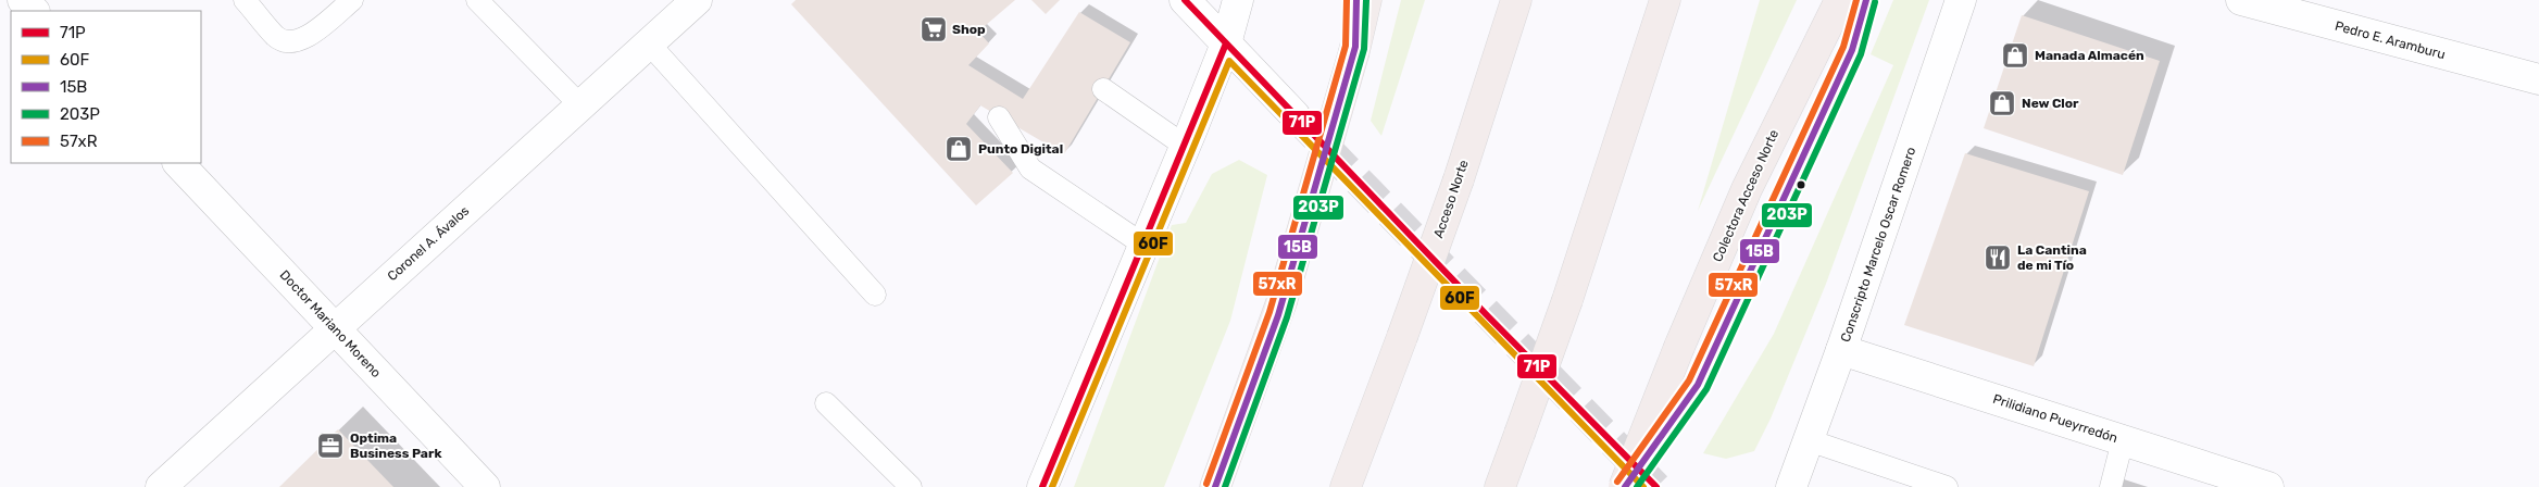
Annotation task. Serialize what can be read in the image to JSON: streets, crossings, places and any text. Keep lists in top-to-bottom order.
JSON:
{
  "streets": {
    "highway": ["Colectora Acceso Norte", "Acceso Norte"],
    "street": [
      "Pedro E. Aramburu",
      "Coronel A. Ávalos",
      "Conscripto Marcelo Oscar Romero",
      "Doctor Mariano Moreno",
      "Prilidiano Pueyrredón"
    ]
  },
  "crossings": [
    ["Coronel A. Ávalos", "Doctor Mariano Moreno"],
    ["Conscripto Marcelo Oscar Romero", "Prilidiano Pueyrredón"]
  ],
  "places": {
    "supermarket": ["Shop"],
    "shop": ["Manada Almacén", "New Clor", "Punto Digital"],
    "restaurant": ["La Cantina de mi Tío"],
    "office": ["Optima Business Park"]
  },
  "lines": [
    "transit line 71P",
    "transit line 15B",
    "transit line 203P",
    "transit line 57xR",
    "transit line 60F"
  ],
  "legend": [
    "71P",
    "60F",
    "15B",
    "203P",
    "57xR"
  ]
}
